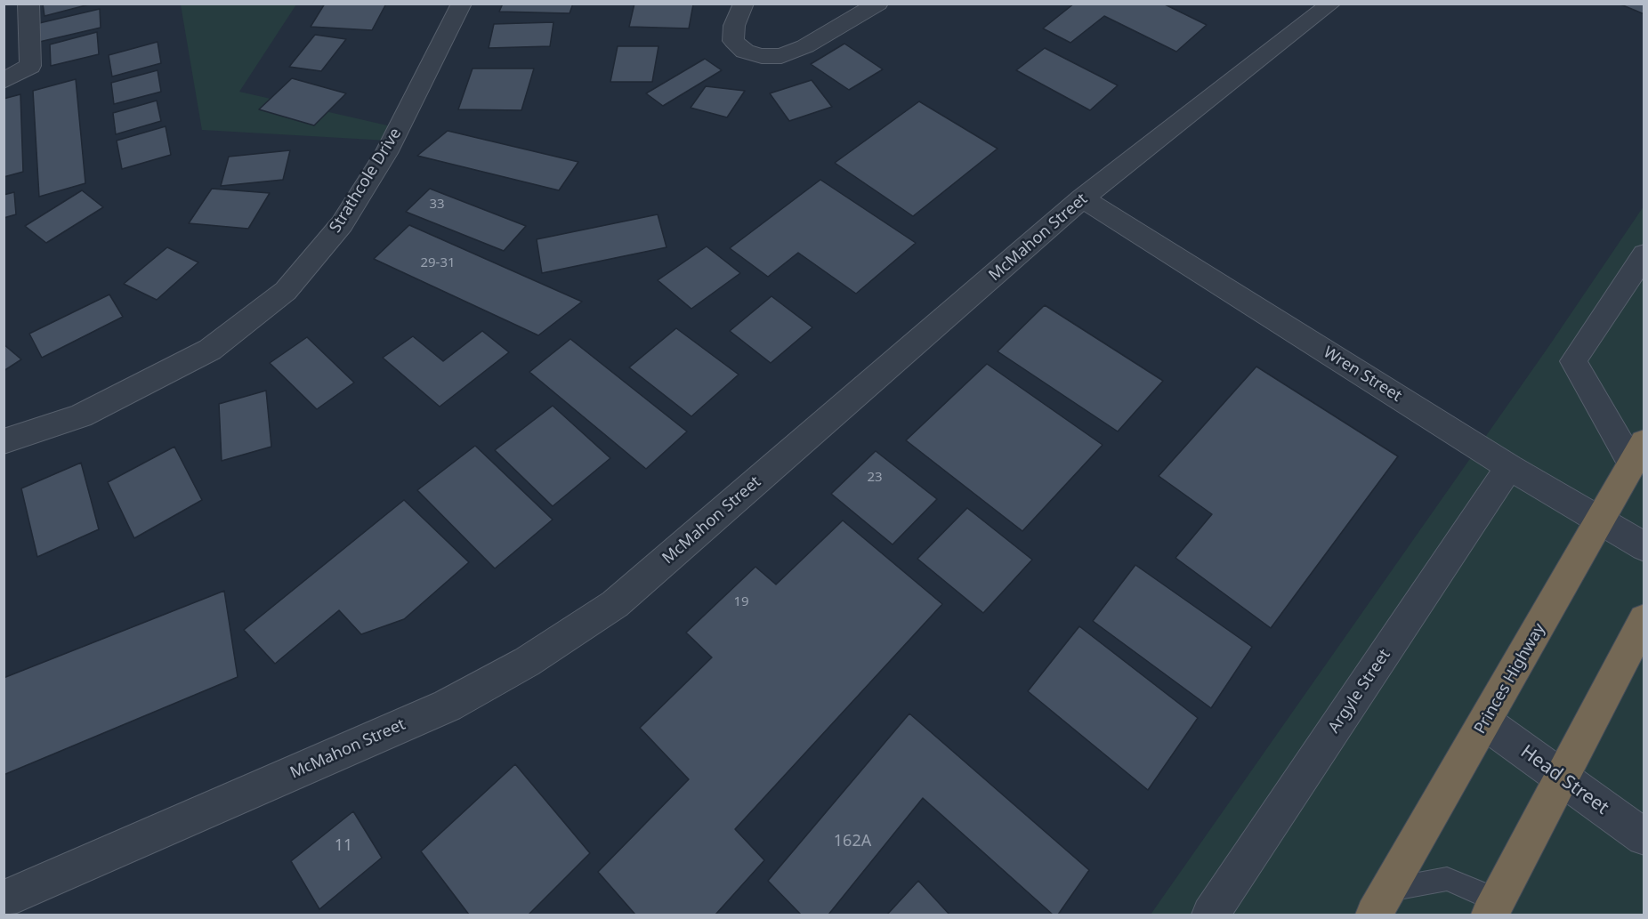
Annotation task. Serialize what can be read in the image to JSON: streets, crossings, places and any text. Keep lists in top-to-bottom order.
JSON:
{
  "streets": {
    "highway": ["Princes Highway"],
    "street": [
      "Strathcole Drive",
      "McMahon Street",
      "Wren Street",
      "Argyle Street",
      "Head Street"
    ]
  },
  "crossings": [
    ["McMahon Street", "Wren Street"],
    ["Wren Street", "Princes Highway"],
    ["Wren Street", "Argyle Street"],
    ["Princes Highway", "Head Street"]
  ],
  "house_numbers": [
    "33",
    "29-31",
    "23",
    "19",
    "162A",
    "11"
  ]
}
